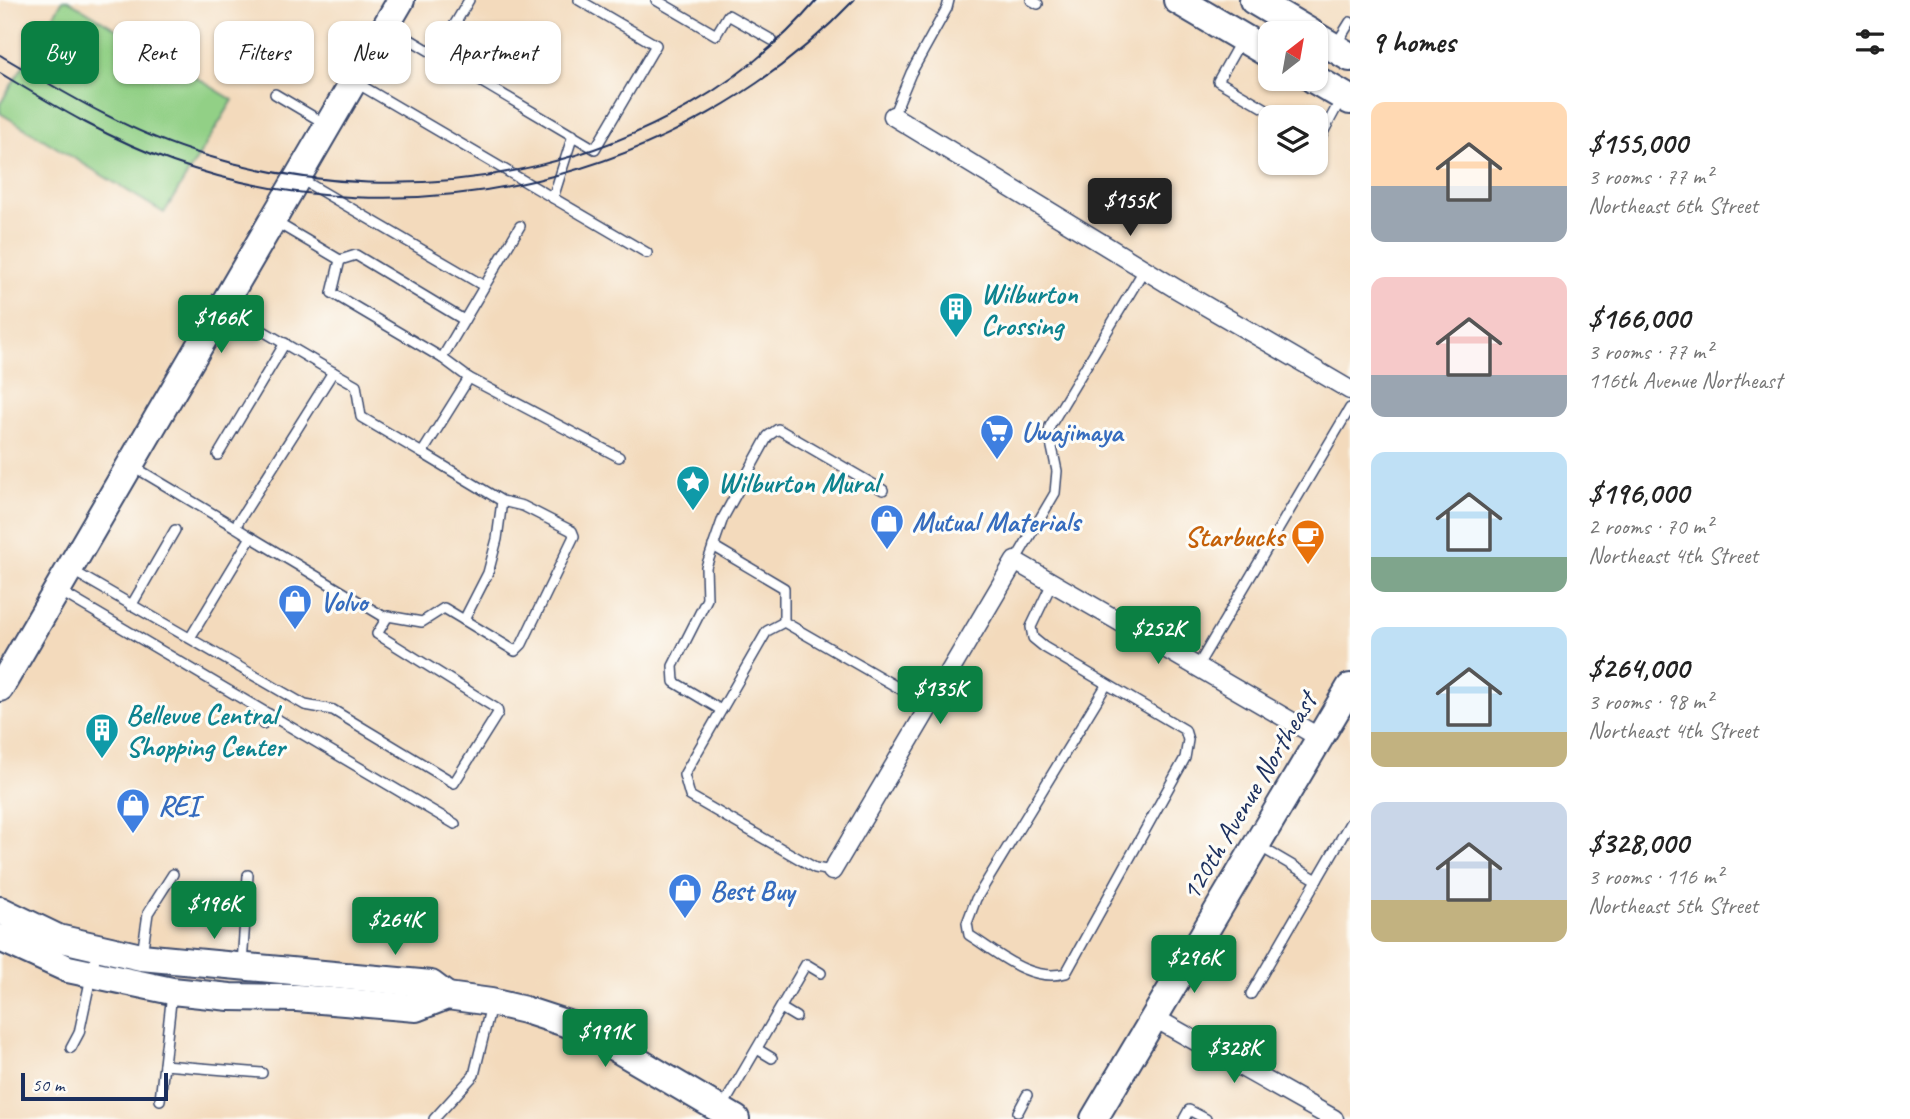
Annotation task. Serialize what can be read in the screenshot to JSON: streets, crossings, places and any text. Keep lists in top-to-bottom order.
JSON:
{
  "streets": {
    "main road": ["120th Avenue Northeast"]
  },
  "places": {
    "building": ["Wilburton Crossing", "Bellevue Central Shopping Center"],
    "supermarket": ["Uwajimaya"],
    "place": ["Wilburton Mural"],
    "shop": [
      "Mutual Materials",
      "Volvo",
      "REI",
      "Best Buy"
    ],
    "cafe": ["Starbucks"]
  },
  "scale_bar": "50 m",
  "north": "top right",
  "page": {
    "heading": "9 homes",
    "chip": [
      "Buy",
      "Rent",
      "Filters",
      "New",
      "Apartment"
    ],
    "list": [
      {
        "name": "$155,000",
        "note": "3 rooms · 77 m² · Northeast 6th Street"
      },
      {
        "name": "$166,000",
        "note": "3 rooms · 77 m² · 116th Avenue Northeast"
      },
      {
        "name": "$196,000",
        "note": "2 rooms · 70 m² · Northeast 4th Street"
      },
      {
        "name": "$264,000",
        "note": "3 rooms · 98 m² · Northeast 4th Street"
      },
      {
        "name": "$328,000",
        "note": "3 rooms · 116 m² · Northeast 5th Street"
      }
    ],
    "price": [
      "$155K",
      "$166K",
      "$252K",
      "$135K",
      "$196K",
      "$264K",
      "$296K",
      "$191K",
      "$328K"
    ],
    "scale": "50 m"
  }
}
